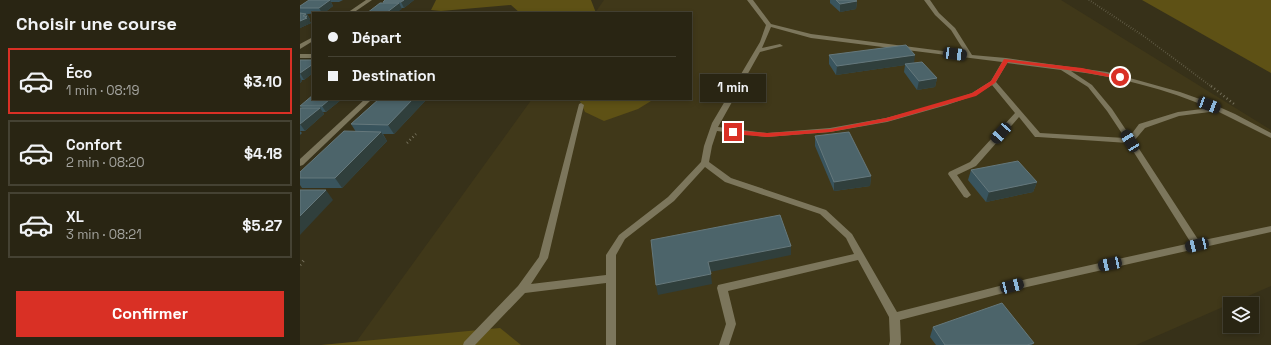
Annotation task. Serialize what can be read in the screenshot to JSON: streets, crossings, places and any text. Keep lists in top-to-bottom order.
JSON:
{
  "page": {
    "heading": "Choisir une course",
    "banner": ["Départ", "Destination"],
    "list": [
      {
        "name": "Éco",
        "note": "1 min · 08:19",
        "value": "$3.10"
      },
      {
        "name": "Confort",
        "note": "2 min · 08:20",
        "value": "$4.18"
      },
      {
        "name": "XL",
        "note": "3 min · 08:21",
        "value": "$5.27"
      }
    ],
    "bubble": "1 min",
    "buttons": "Confirmer"
  }
}
